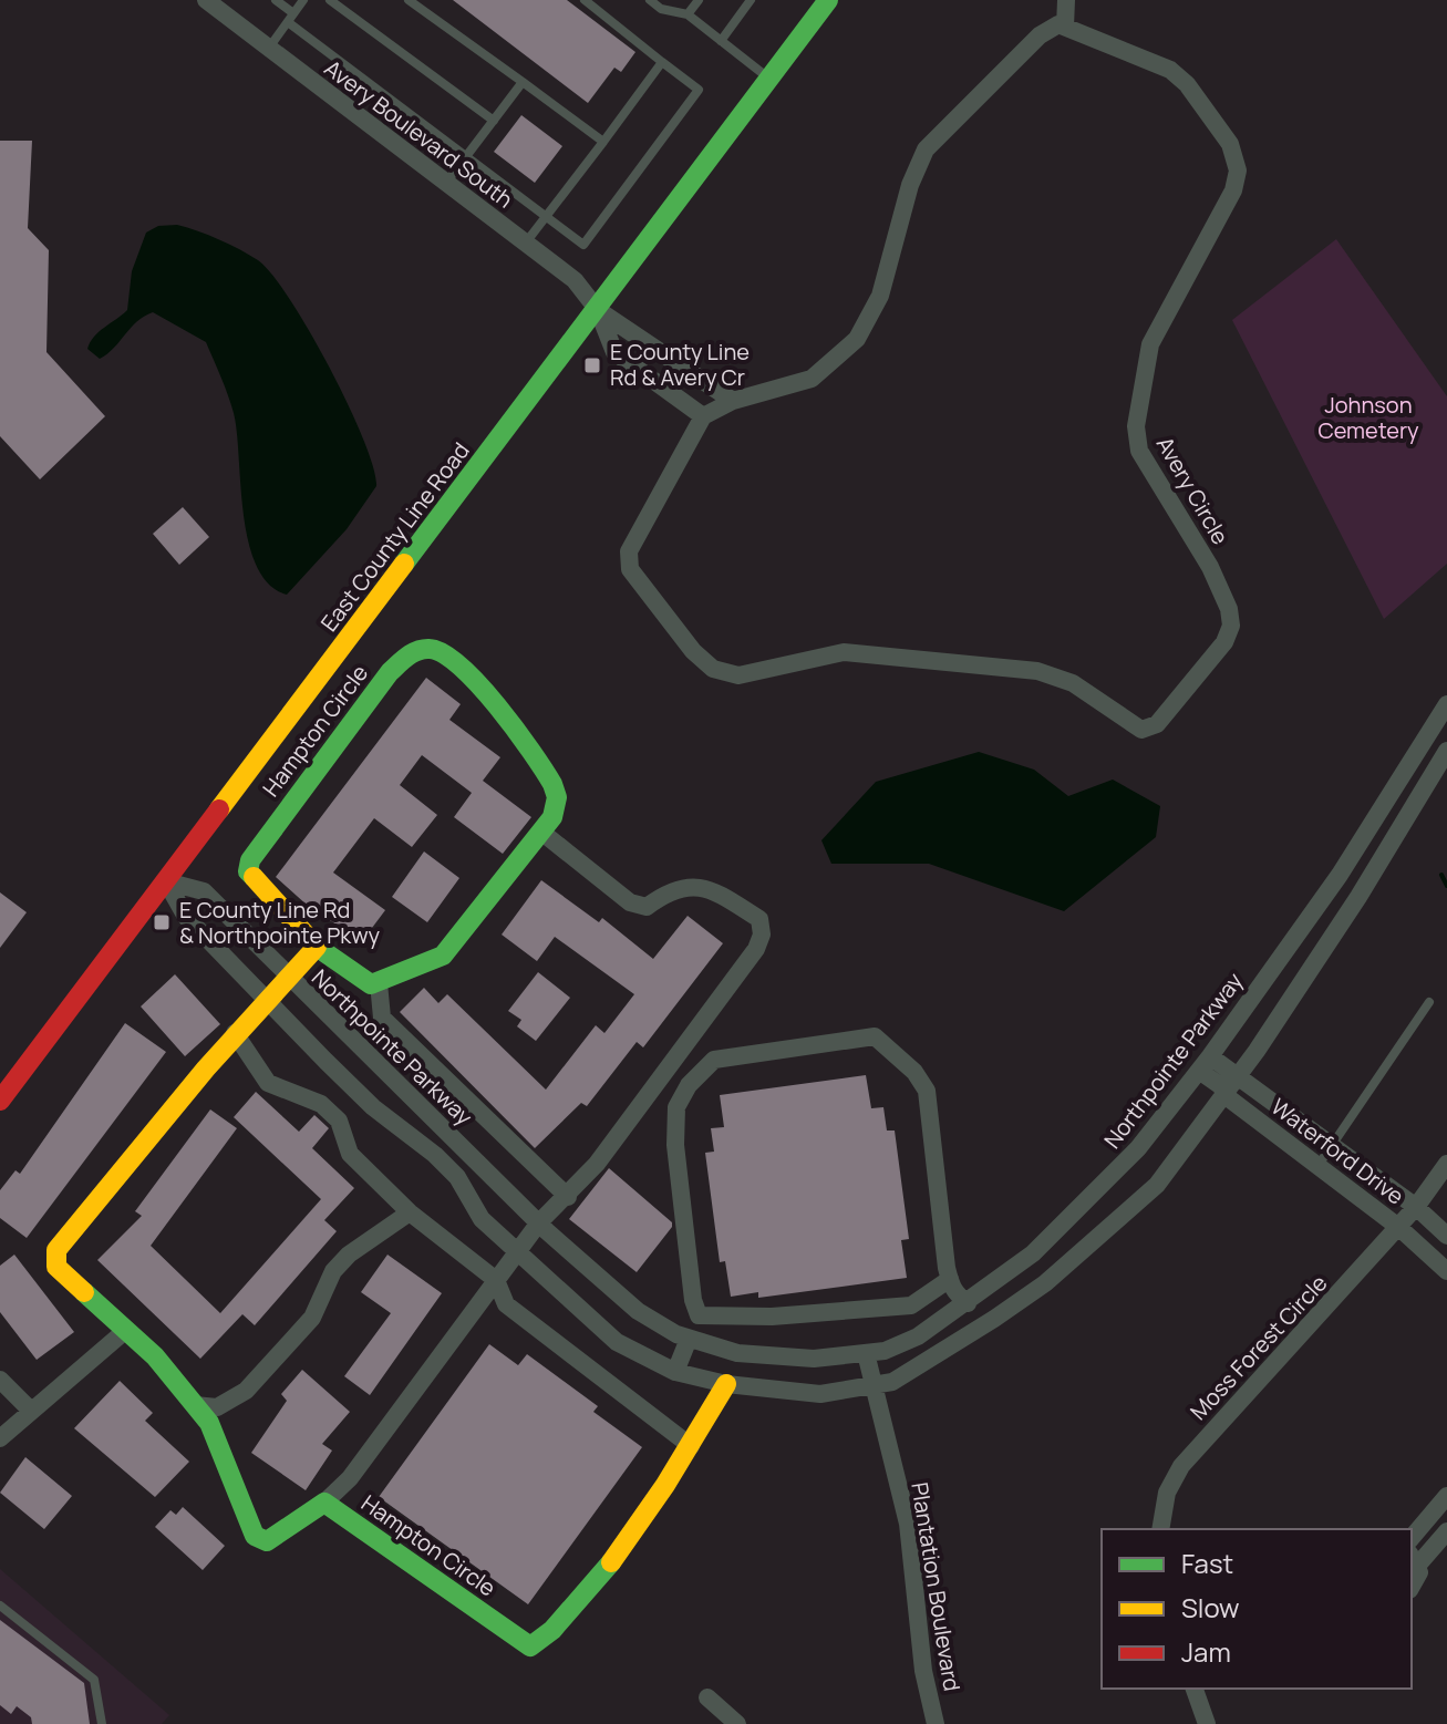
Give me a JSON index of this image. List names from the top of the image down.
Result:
{
  "streets": {
    "street": [
      "Avery Boulevard South",
      "Avery Circle",
      "East County Line Road",
      "Hampton Circle",
      "Northpointe Parkway",
      "Waterford Drive",
      "Moss Forest Circle",
      "Plantation Boulevard"
    ]
  },
  "crossings": [
    ["Avery Boulevard South", "East County Line Road"],
    ["East County Line Road", "Northpointe Parkway"],
    ["Hampton Circle", "Northpointe Parkway"],
    ["Northpointe Parkway", "Waterford Drive"],
    ["Northpointe Parkway", "Plantation Boulevard"],
    ["Waterford Drive", "Moss Forest Circle"]
  ],
  "parks": ["Johnson Cemetery"],
  "places": {
    "transit": ["E County Line Rd & Avery Cr", "E County Line Rd & Northpointe Pkwy"]
  },
  "legend": ["Fast", "Slow", "Jam"]
}
